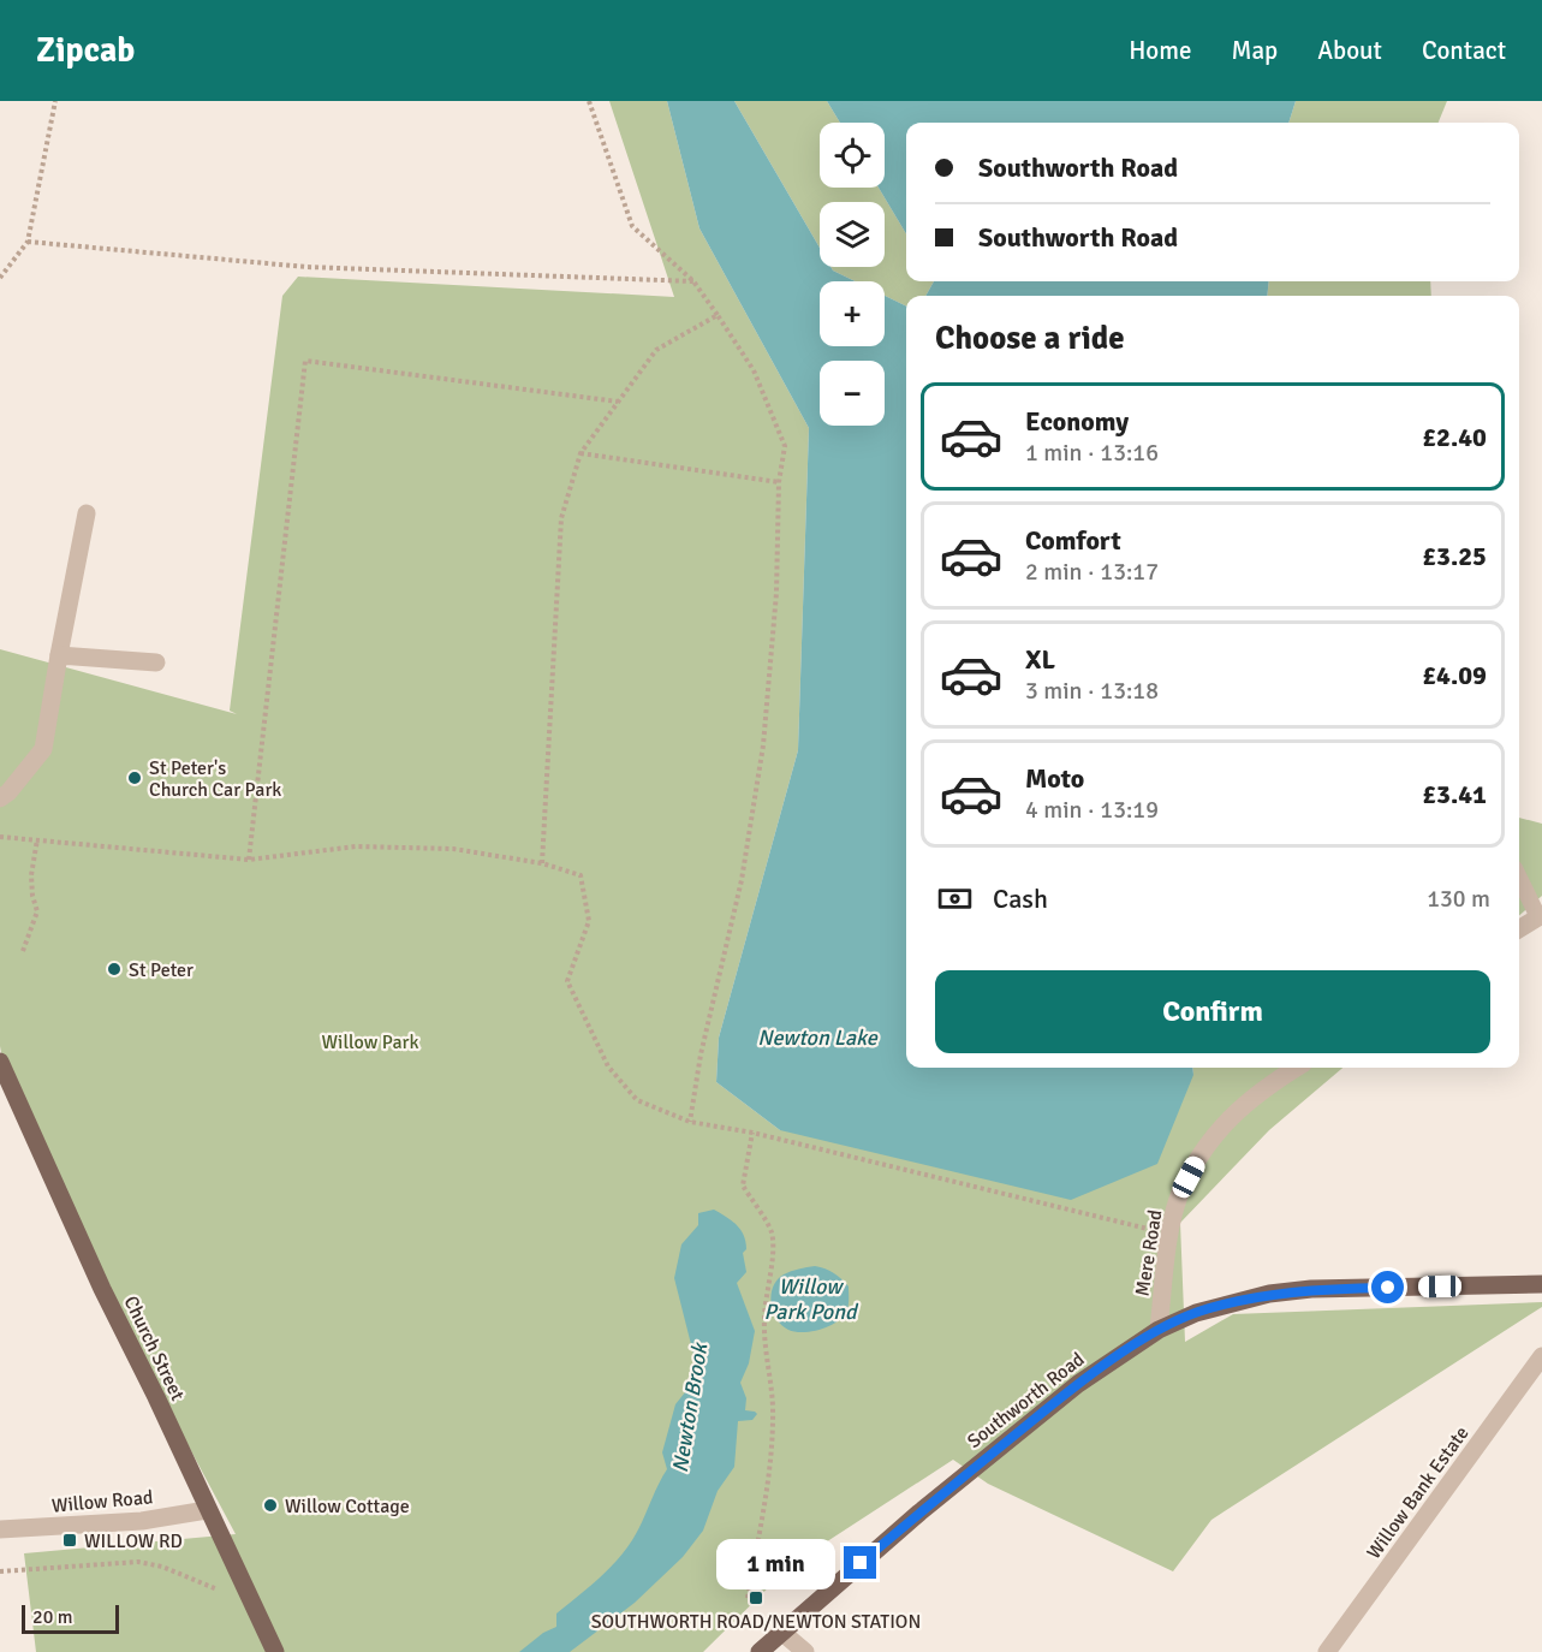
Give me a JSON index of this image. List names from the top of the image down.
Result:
{
  "streets": {
    "main road": ["Church Street", "Southworth Road"],
    "street": ["Mere Road", "Willow Bank Estate", "Willow Road"]
  },
  "crossings": [
    ["Mere Road", "Southworth Road"],
    ["Church Street", "Willow Road"]
  ],
  "water": ["Newton Lake", "Willow Park Pond", "Newton Brook"],
  "parks": ["Willow Park"],
  "places": {
    "other": ["St Peter's Church Car Park", "St Peter", "Willow Cottage"],
    "transit": ["WILLOW RD", "SOUTHWORTH ROAD/NEWTON STATION"]
  },
  "scale_bar": "20 m",
  "page": {
    "header": "Zipcab",
    "nav": [
      "Home",
      "Map",
      "About",
      "Contact"
    ],
    "map_buttons": ["+", "−"],
    "banner": ["Southworth Road", "Southworth Road"],
    "heading": "Choose a ride",
    "list": [
      {
        "name": "Economy",
        "note": "1 min · 13:16",
        "value": "£2.40"
      },
      {
        "name": "Comfort",
        "note": "2 min · 13:17",
        "value": "£3.25"
      },
      {
        "name": "XL",
        "note": "3 min · 13:18",
        "value": "£4.09"
      },
      {
        "name": "Moto",
        "note": "4 min · 13:19",
        "value": "£3.41"
      }
    ],
    "pay": ["Cash", "130 m"],
    "buttons": "Confirm",
    "bubble": "1 min",
    "scale": "20 m"
  }
}
